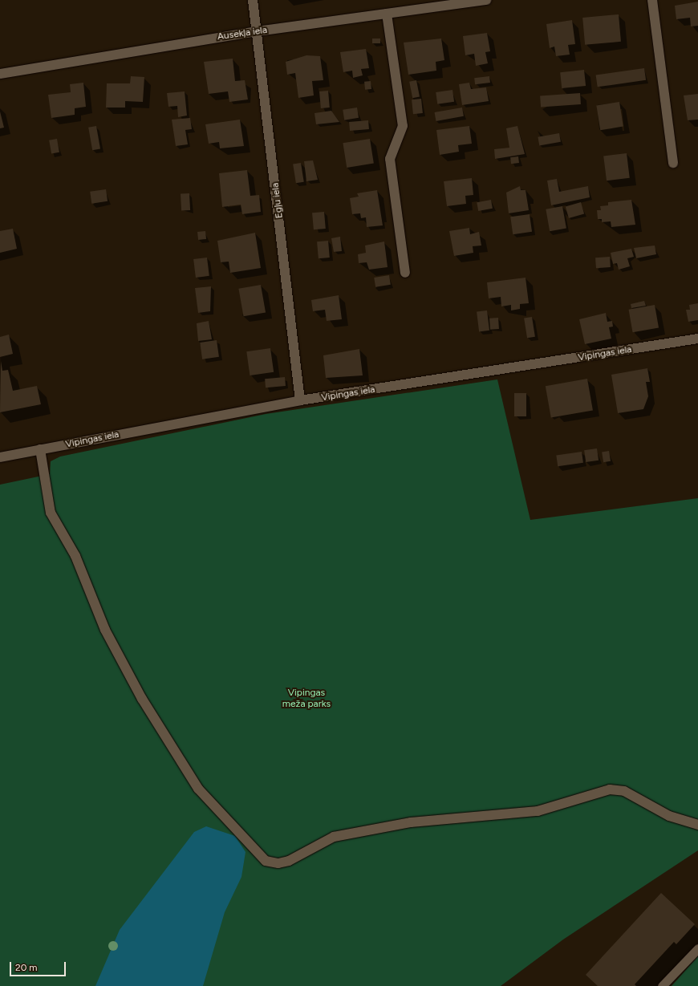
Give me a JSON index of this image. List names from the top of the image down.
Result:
{
  "streets": {
    "street": ["Ausekļa iela", "Egļu iela", "Vipingas iela"]
  },
  "crossings": [
    ["Ausekļa iela", "Egļu iela"],
    ["Egļu iela", "Vipingas iela"]
  ],
  "parks": ["Vipingas meža parks"],
  "scale_bar": "20 m"
}
